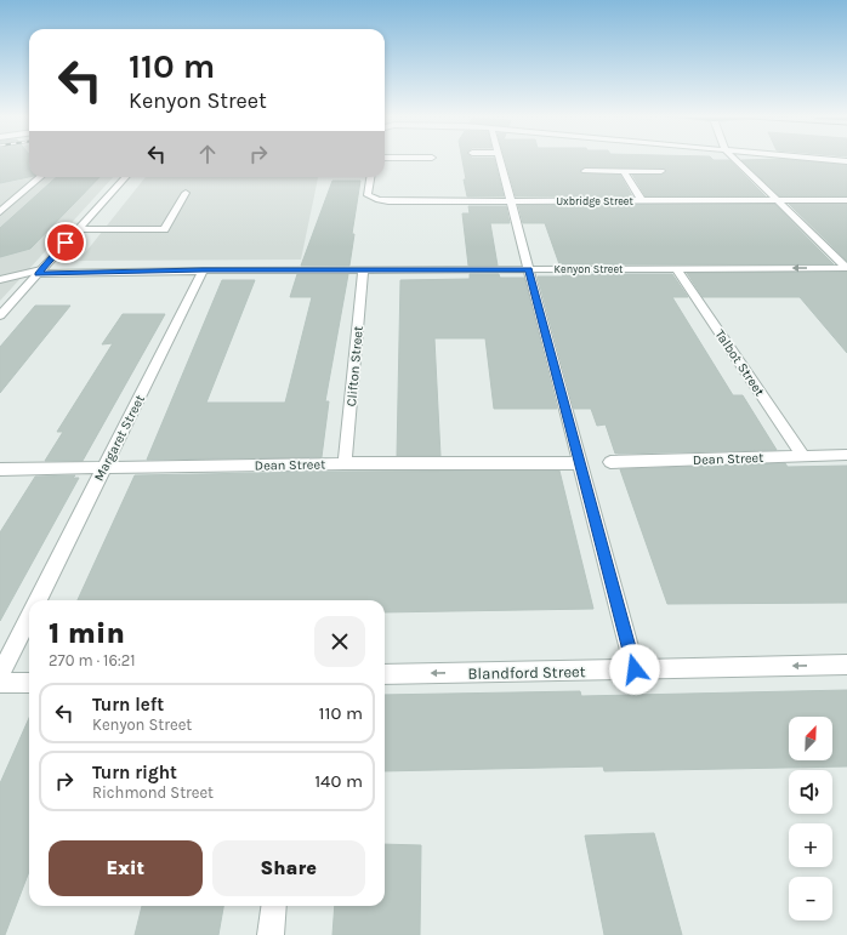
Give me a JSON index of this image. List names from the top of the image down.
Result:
{
  "streets": {
    "street": [
      "Uxbridge Street",
      "Kenyon Street",
      "Talbot Street",
      "Clifton Street",
      "Margaret Street",
      "Dean Street",
      "Blandford Street"
    ]
  },
  "crossings": [
    ["Kenyon Street", "Talbot Street"],
    ["Kenyon Street", "Clifton Street"],
    ["Kenyon Street", "Margaret Street"],
    ["Talbot Street", "Dean Street"],
    ["Clifton Street", "Dean Street"],
    ["Margaret Street", "Dean Street"]
  ],
  "one_way": ["Blandford Street"],
  "north": "top right",
  "page": {
    "turn": ["110 m", "Kenyon Street"],
    "heading": ["1 min", "270 m · 16:21"],
    "list": [
      {
        "name": "Turn left",
        "note": "Kenyon Street",
        "value": "110 m"
      },
      {
        "name": "Turn right",
        "note": "Richmond Street",
        "value": "140 m"
      }
    ],
    "map_buttons": ["+", "−"],
    "buttons": ["Exit", "Share"]
  }
}
